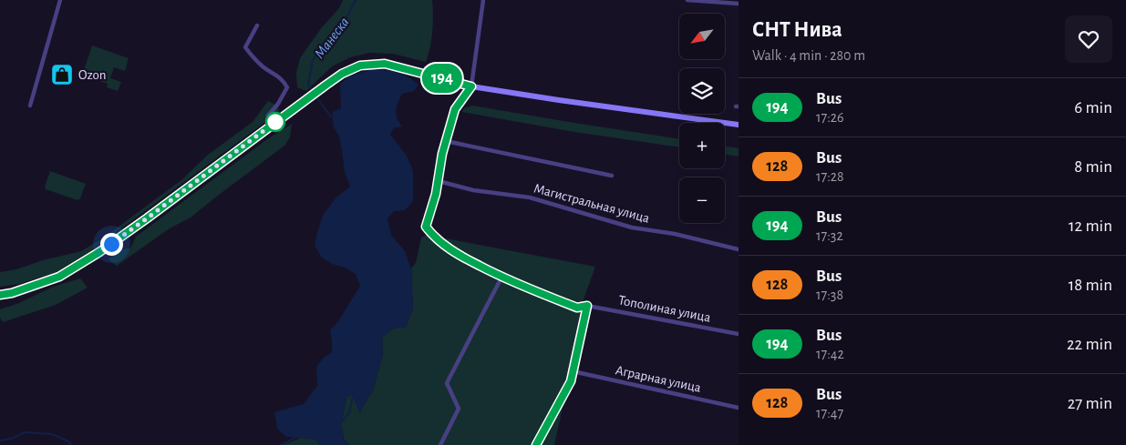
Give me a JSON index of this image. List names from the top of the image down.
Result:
{
  "streets": {
    "street": ["Магистральная улица", "Тополиная улица", "Аграрная улица"]
  },
  "crossings": [
    ["Магистральная улица", "Тополиная улица"]
  ],
  "water": ["Манеска"],
  "places": {
    "shop": ["Ozon"]
  },
  "lines": ["bus line 194"],
  "north": "bottom left",
  "page": {
    "on_map": "194",
    "heading": ["СНТ Нива", "Walk · 4 min · 280 m"],
    "map_buttons": ["+", "−"],
    "list": [
      {
        "mark": "194",
        "name": "Bus",
        "note": "17:26",
        "value": "6 min"
      },
      {
        "mark": "128",
        "name": "Bus",
        "note": "17:28",
        "value": "8 min"
      },
      {
        "mark": "194",
        "name": "Bus",
        "note": "17:32",
        "value": "12 min"
      },
      {
        "mark": "128",
        "name": "Bus",
        "note": "17:38",
        "value": "18 min"
      },
      {
        "mark": "194",
        "name": "Bus",
        "note": "17:42",
        "value": "22 min"
      },
      {
        "mark": "128",
        "name": "Bus",
        "note": "17:47",
        "value": "27 min"
      }
    ]
  }
}
